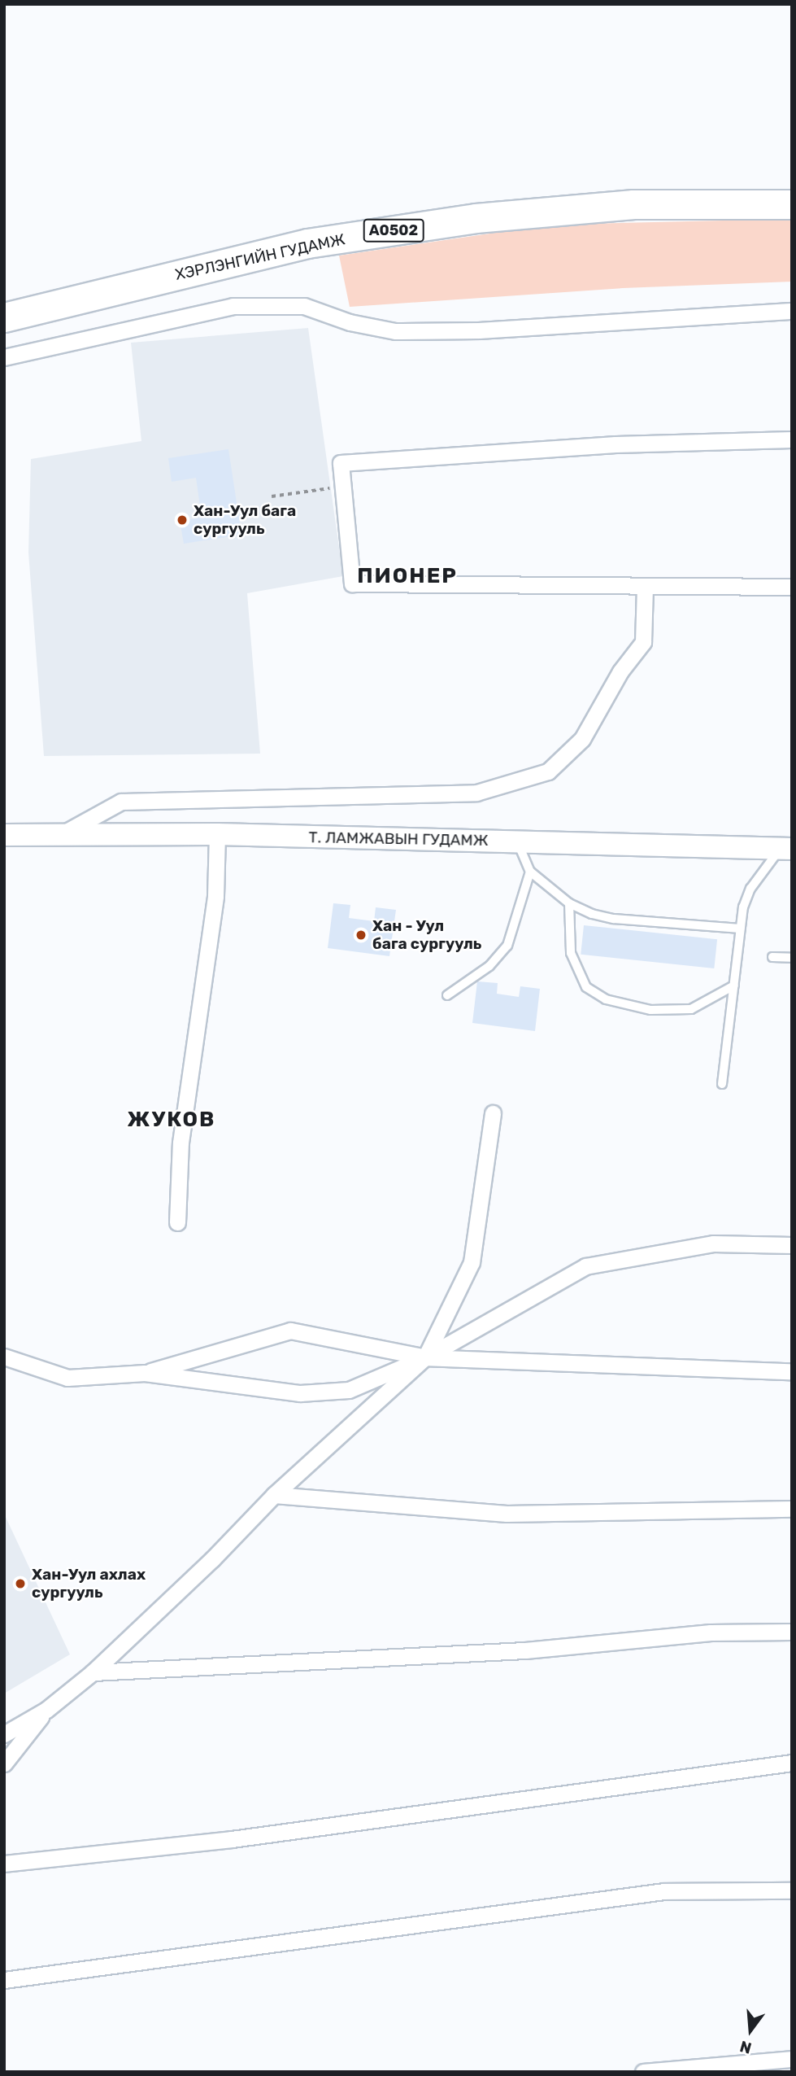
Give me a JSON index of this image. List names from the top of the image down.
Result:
{
  "streets": {
    "highway": ["A0502", "ХЭРЛЭНГИЙН ГУДАМЖ"],
    "street": ["Т. ЛАМЖАВЫН ГУДАМЖ"]
  },
  "districts": ["ПИОНЕР", "ЖУКОВ"],
  "places": ["Хан-Уул бага сургууль", "Хан - Уул бага сургууль", "Хан-Уул ахлах сургууль"],
  "north": "bottom"
}
